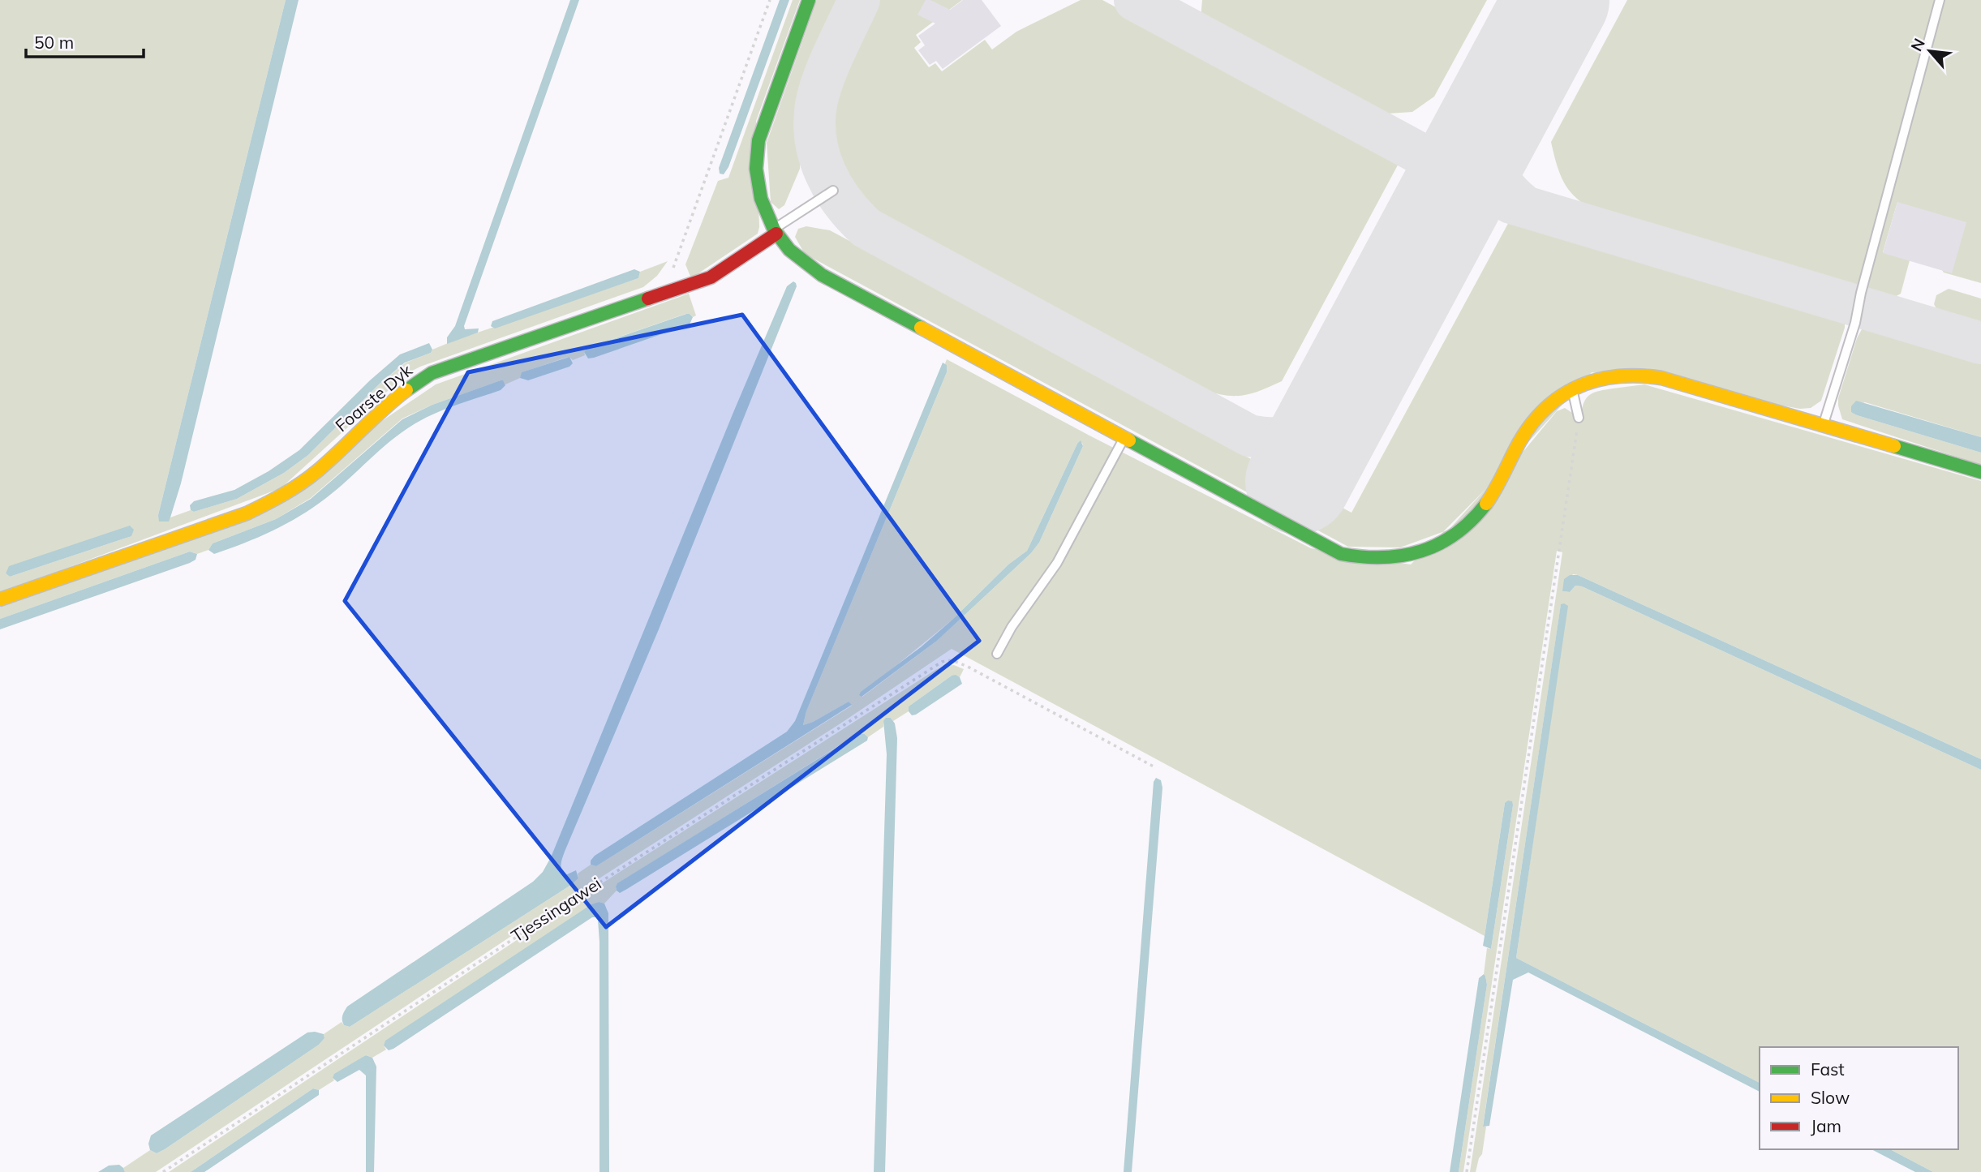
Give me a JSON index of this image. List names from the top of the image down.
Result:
{
  "streets": {
    "street": ["Foarste Dyk"],
    "path": ["Tjessingawei"]
  },
  "legend": ["Fast", "Slow", "Jam"],
  "scale_bar": "50 m",
  "north": "top left"
}
